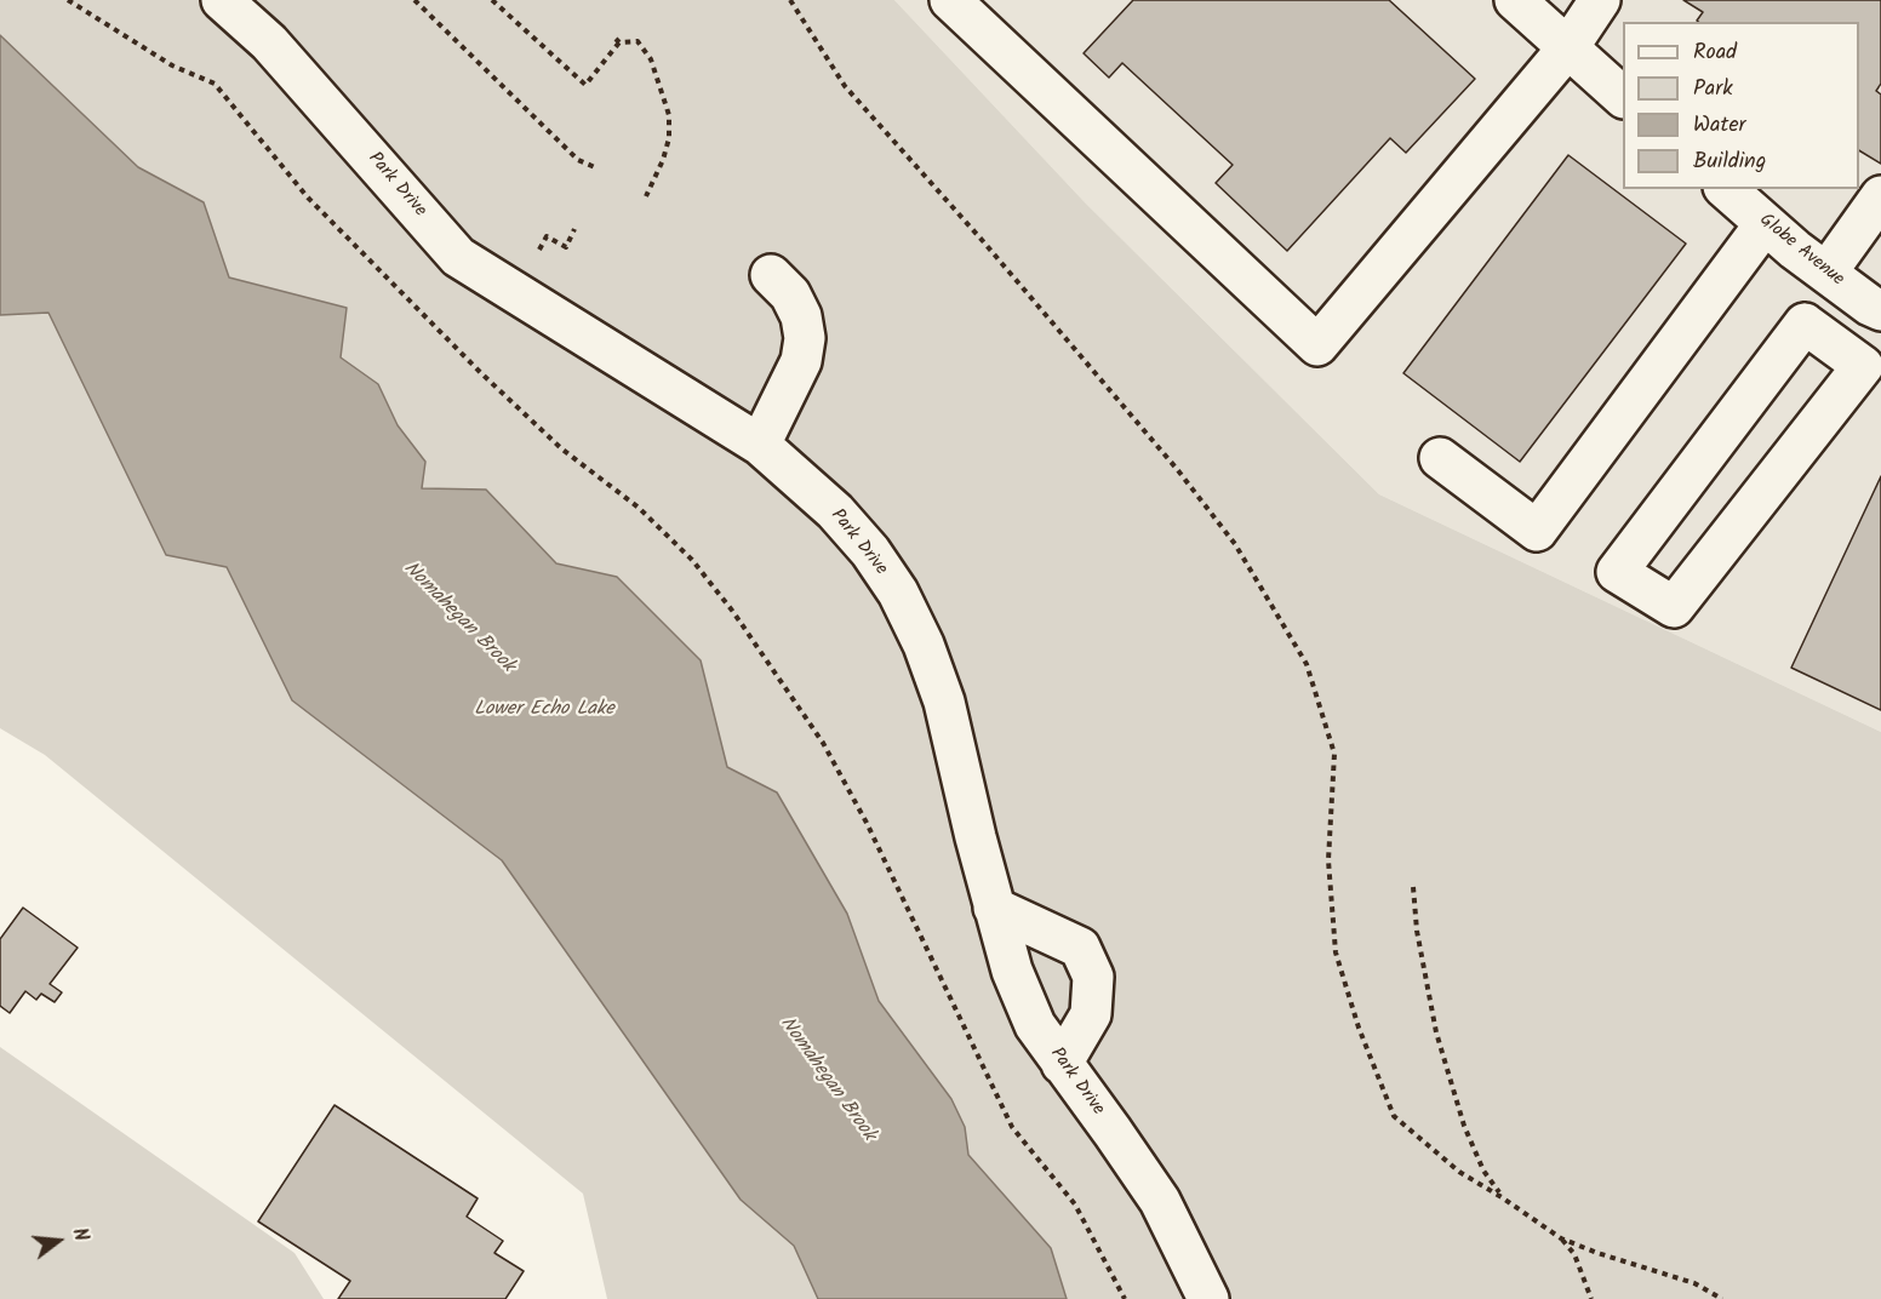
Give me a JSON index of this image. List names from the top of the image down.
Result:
{
  "streets": {
    "street": ["Park Drive", "Globe Avenue"]
  },
  "water": ["Nomahegan Brook", "Lower Echo Lake"],
  "legend": [
    "Road",
    "Park",
    "Water",
    "Building"
  ],
  "north": "right"
}
